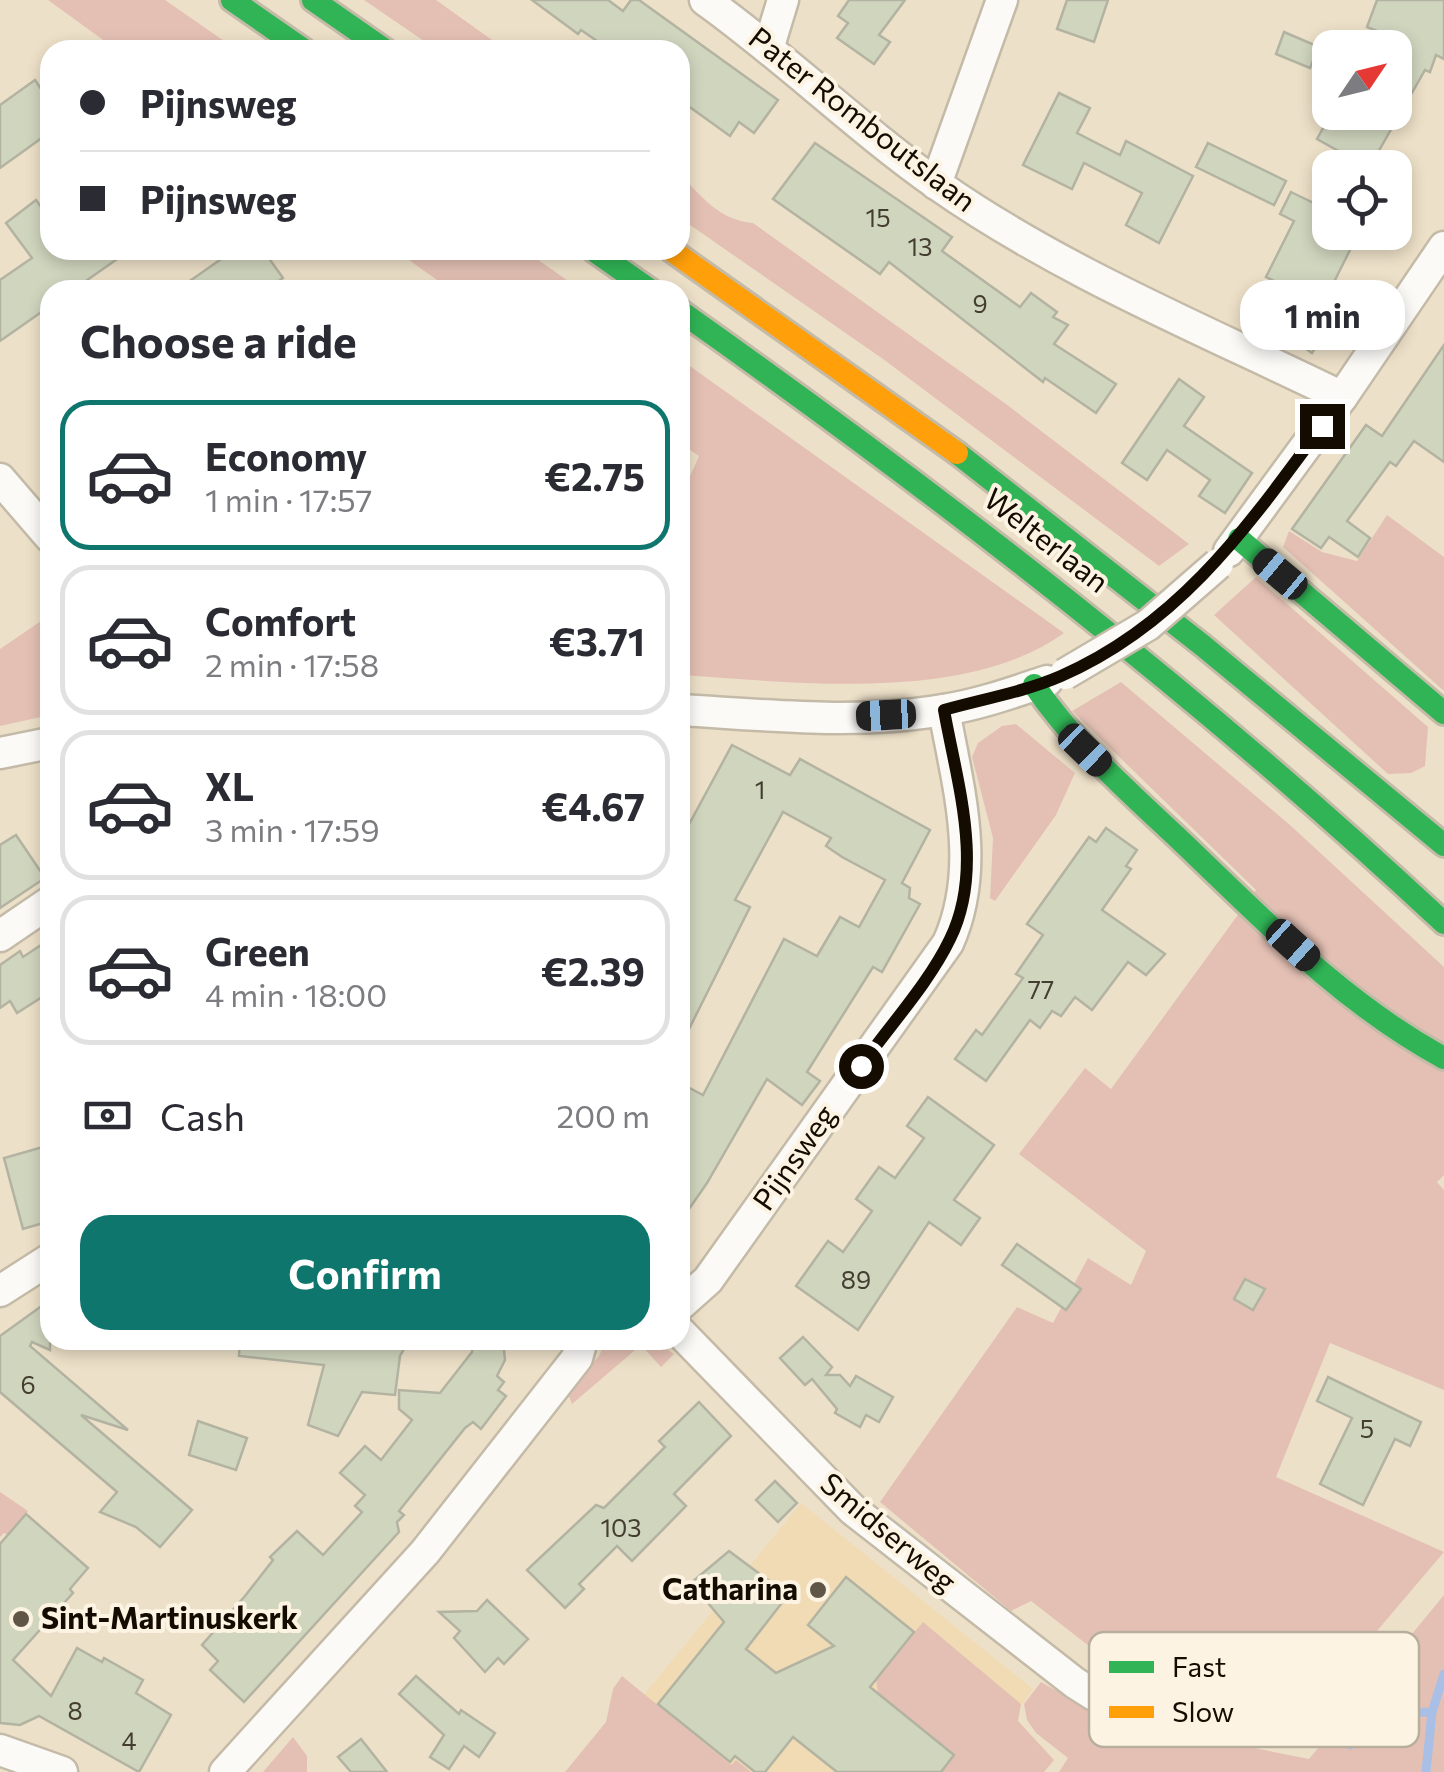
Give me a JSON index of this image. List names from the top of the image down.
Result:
{
  "streets": {
    "main road": ["Welterlaan"],
    "street": ["Pater Romboutslaan", "Pijnsweg", "Smidserweg"]
  },
  "places": ["Catharina", "Sint-Martinuskerk"],
  "house_numbers": [
    "15",
    "13",
    "9",
    "1",
    "77",
    "89",
    "6",
    "5",
    "103",
    "8",
    "4"
  ],
  "legend": ["Fast", "Slow"],
  "north": "top right",
  "page": {
    "banner": ["Pijnsweg", "Pijnsweg"],
    "bubble": "1 min",
    "heading": "Choose a ride",
    "list": [
      {
        "name": "Economy",
        "note": "1 min · 17:57",
        "value": "€2.75"
      },
      {
        "name": "Comfort",
        "note": "2 min · 17:58",
        "value": "€3.71"
      },
      {
        "name": "XL",
        "note": "3 min · 17:59",
        "value": "€4.67"
      },
      {
        "name": "Green",
        "note": "4 min · 18:00",
        "value": "€2.39"
      }
    ],
    "pay": ["Cash", "200 m"],
    "buttons": "Confirm"
  }
}
